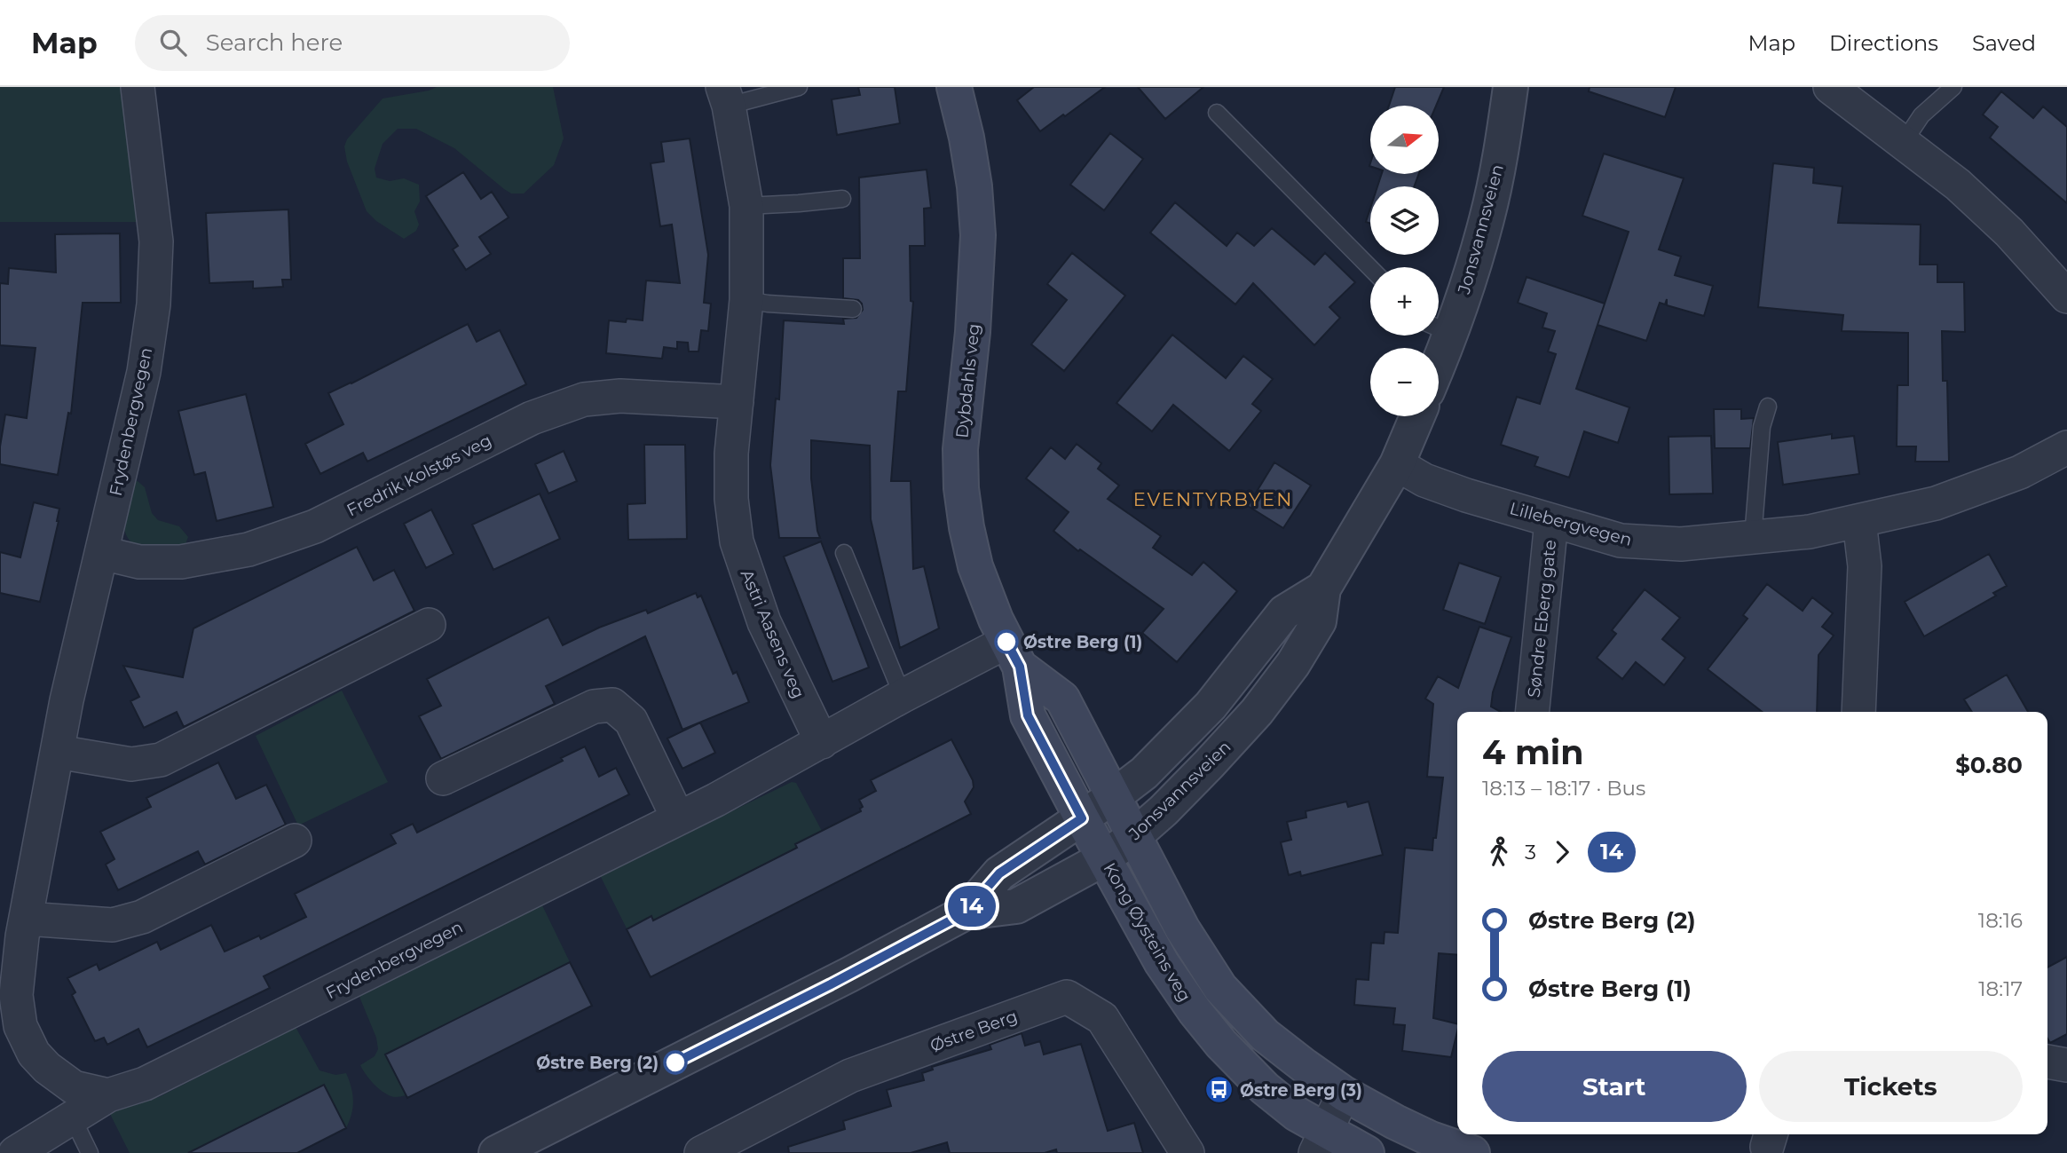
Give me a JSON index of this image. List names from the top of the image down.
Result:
{
  "streets": {
    "main road": ["Dybdahls veg", "Kong Øysteins veg"],
    "street": [
      "Jonsvannsveien",
      "Frydenbergvegen",
      "Fredrik Kolstøs veg",
      "Lillebergvegen",
      "Søndre Eberg gate",
      "Astri Aasens veg",
      "Østre Berg"
    ]
  },
  "crossings": [
    ["Jonsvannsveien", "Dybdahls veg"],
    ["Jonsvannsveien", "Lillebergvegen"],
    ["Jonsvannsveien", "Kong Øysteins veg"],
    ["Dybdahls veg", "Frydenbergvegen"],
    ["Dybdahls veg", "Kong Øysteins veg"],
    ["Frydenbergvegen", "Fredrik Kolstøs veg"],
    ["Frydenbergvegen", "Astri Aasens veg"],
    ["Fredrik Kolstøs veg", "Astri Aasens veg"],
    ["Lillebergvegen", "Søndre Eberg gate"]
  ],
  "districts": ["EVENTYRBYEN"],
  "places": {
    "other": ["Østre Berg (1)", "Østre Berg (2)"],
    "bus stop": ["Østre Berg (3)"]
  },
  "lines": ["bus line 14"],
  "north": "right",
  "page": {
    "header": "Map",
    "search": "Search here",
    "nav": ["Map", "Directions", "Saved"],
    "on_map": "14",
    "map_buttons": ["+", "−"],
    "heading": ["4 min", "18:13 – 18:17 · Bus", "$0.80"],
    "legs": ["3", "14"],
    "list": [
      {
        "name": "Østre Berg (2)",
        "value": "18:16"
      },
      {
        "name": "Østre Berg (1)",
        "value": "18:17"
      }
    ],
    "buttons": ["Start", "Tickets"]
  }
}
